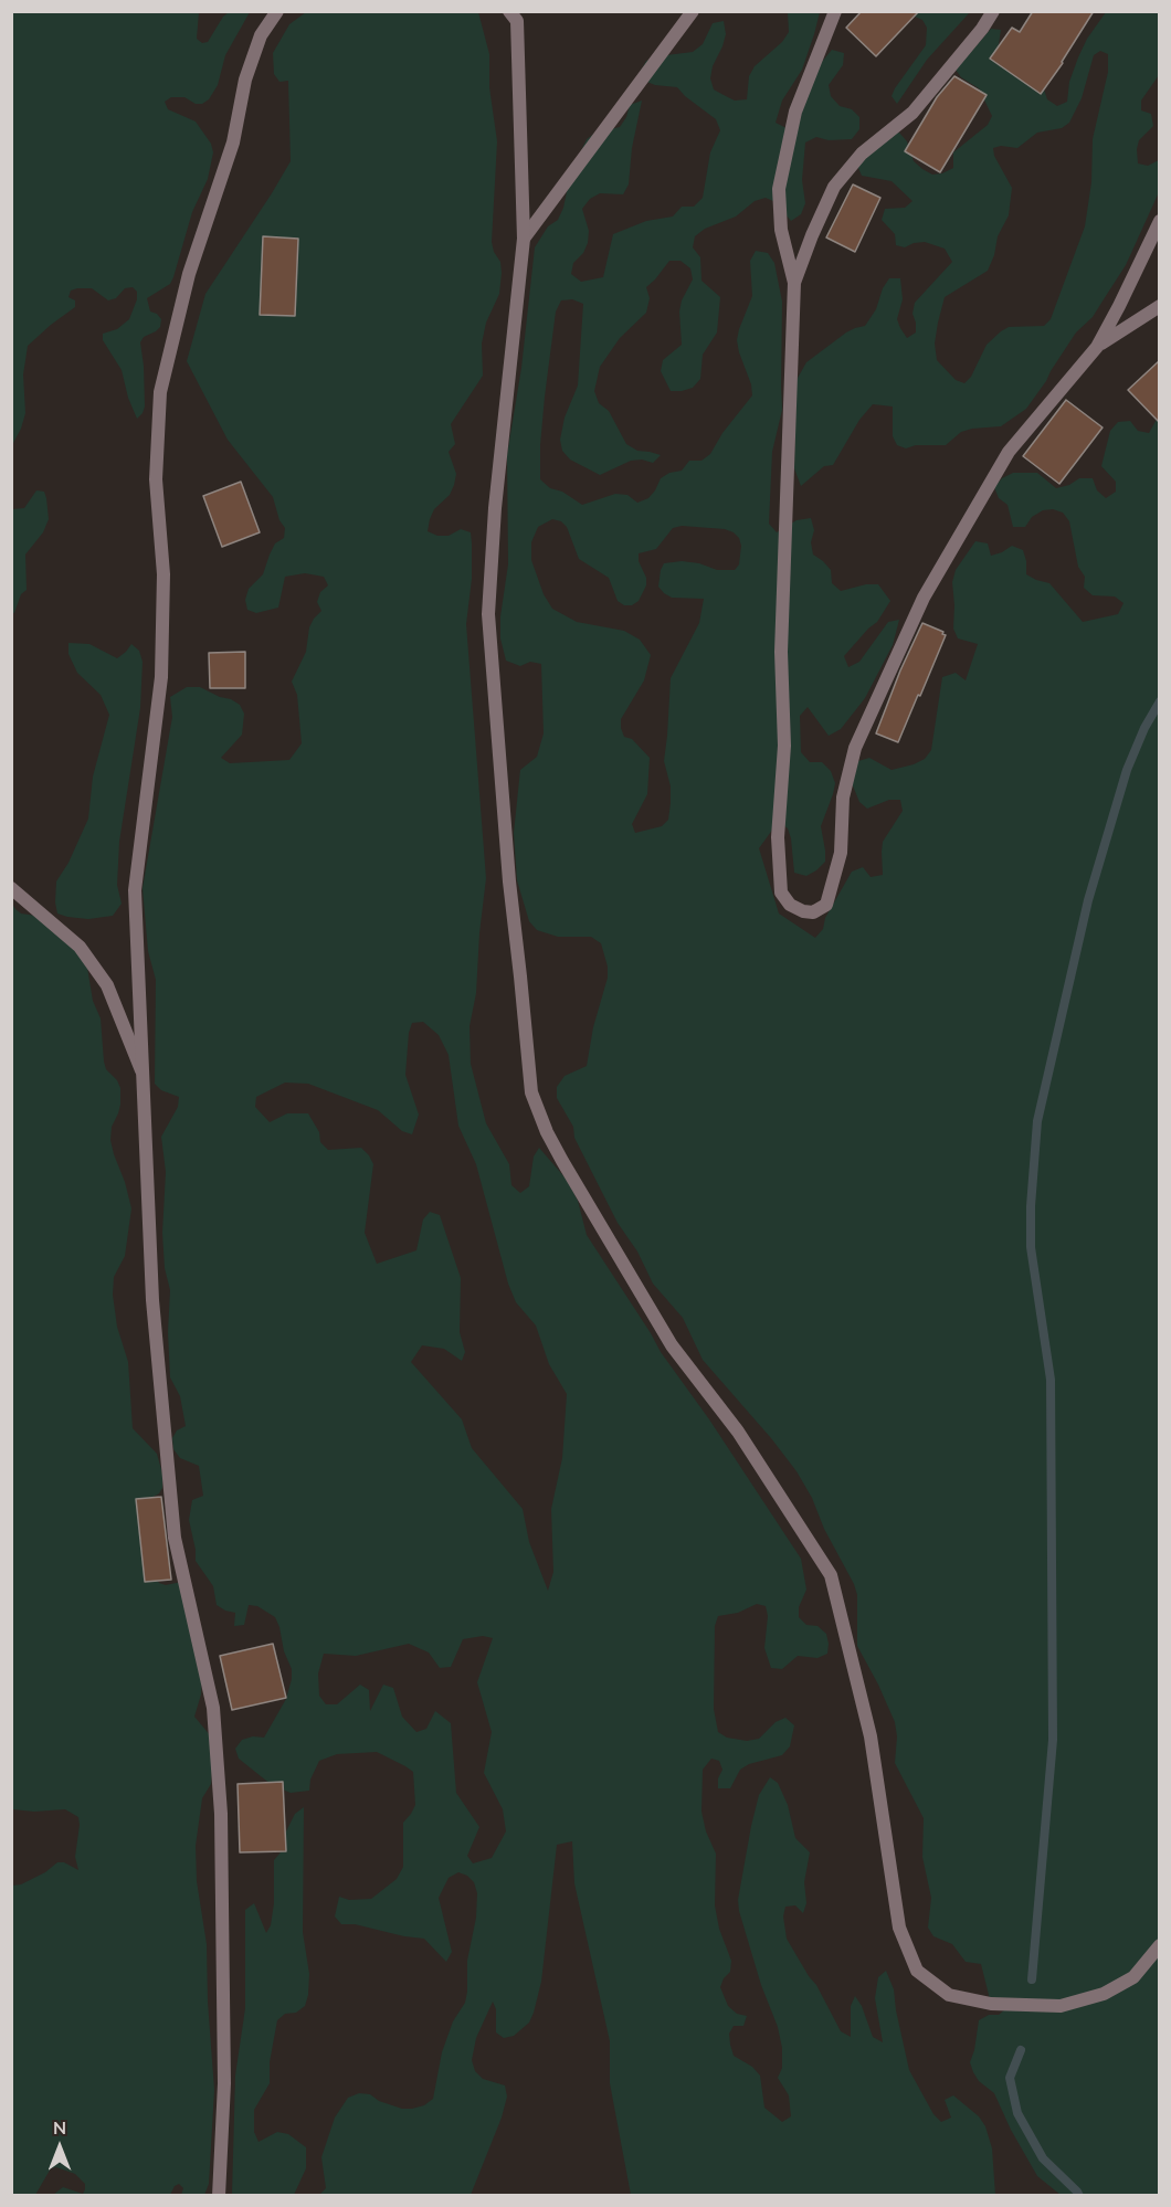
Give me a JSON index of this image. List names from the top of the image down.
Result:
{
  "north": "top"
}
